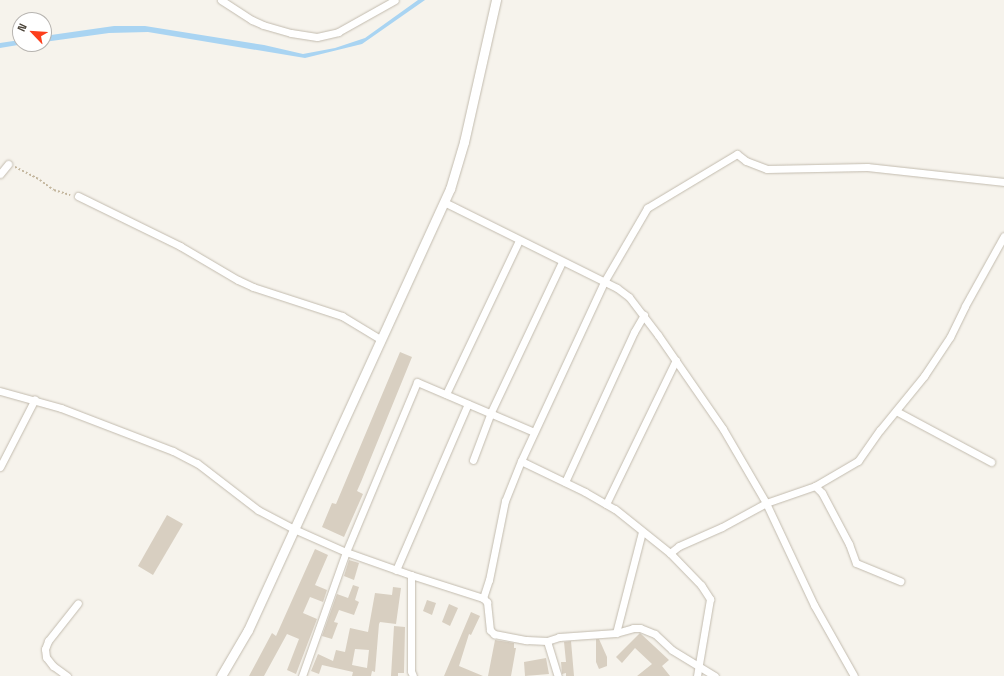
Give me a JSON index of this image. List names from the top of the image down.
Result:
{
  "north": "top left"
}
